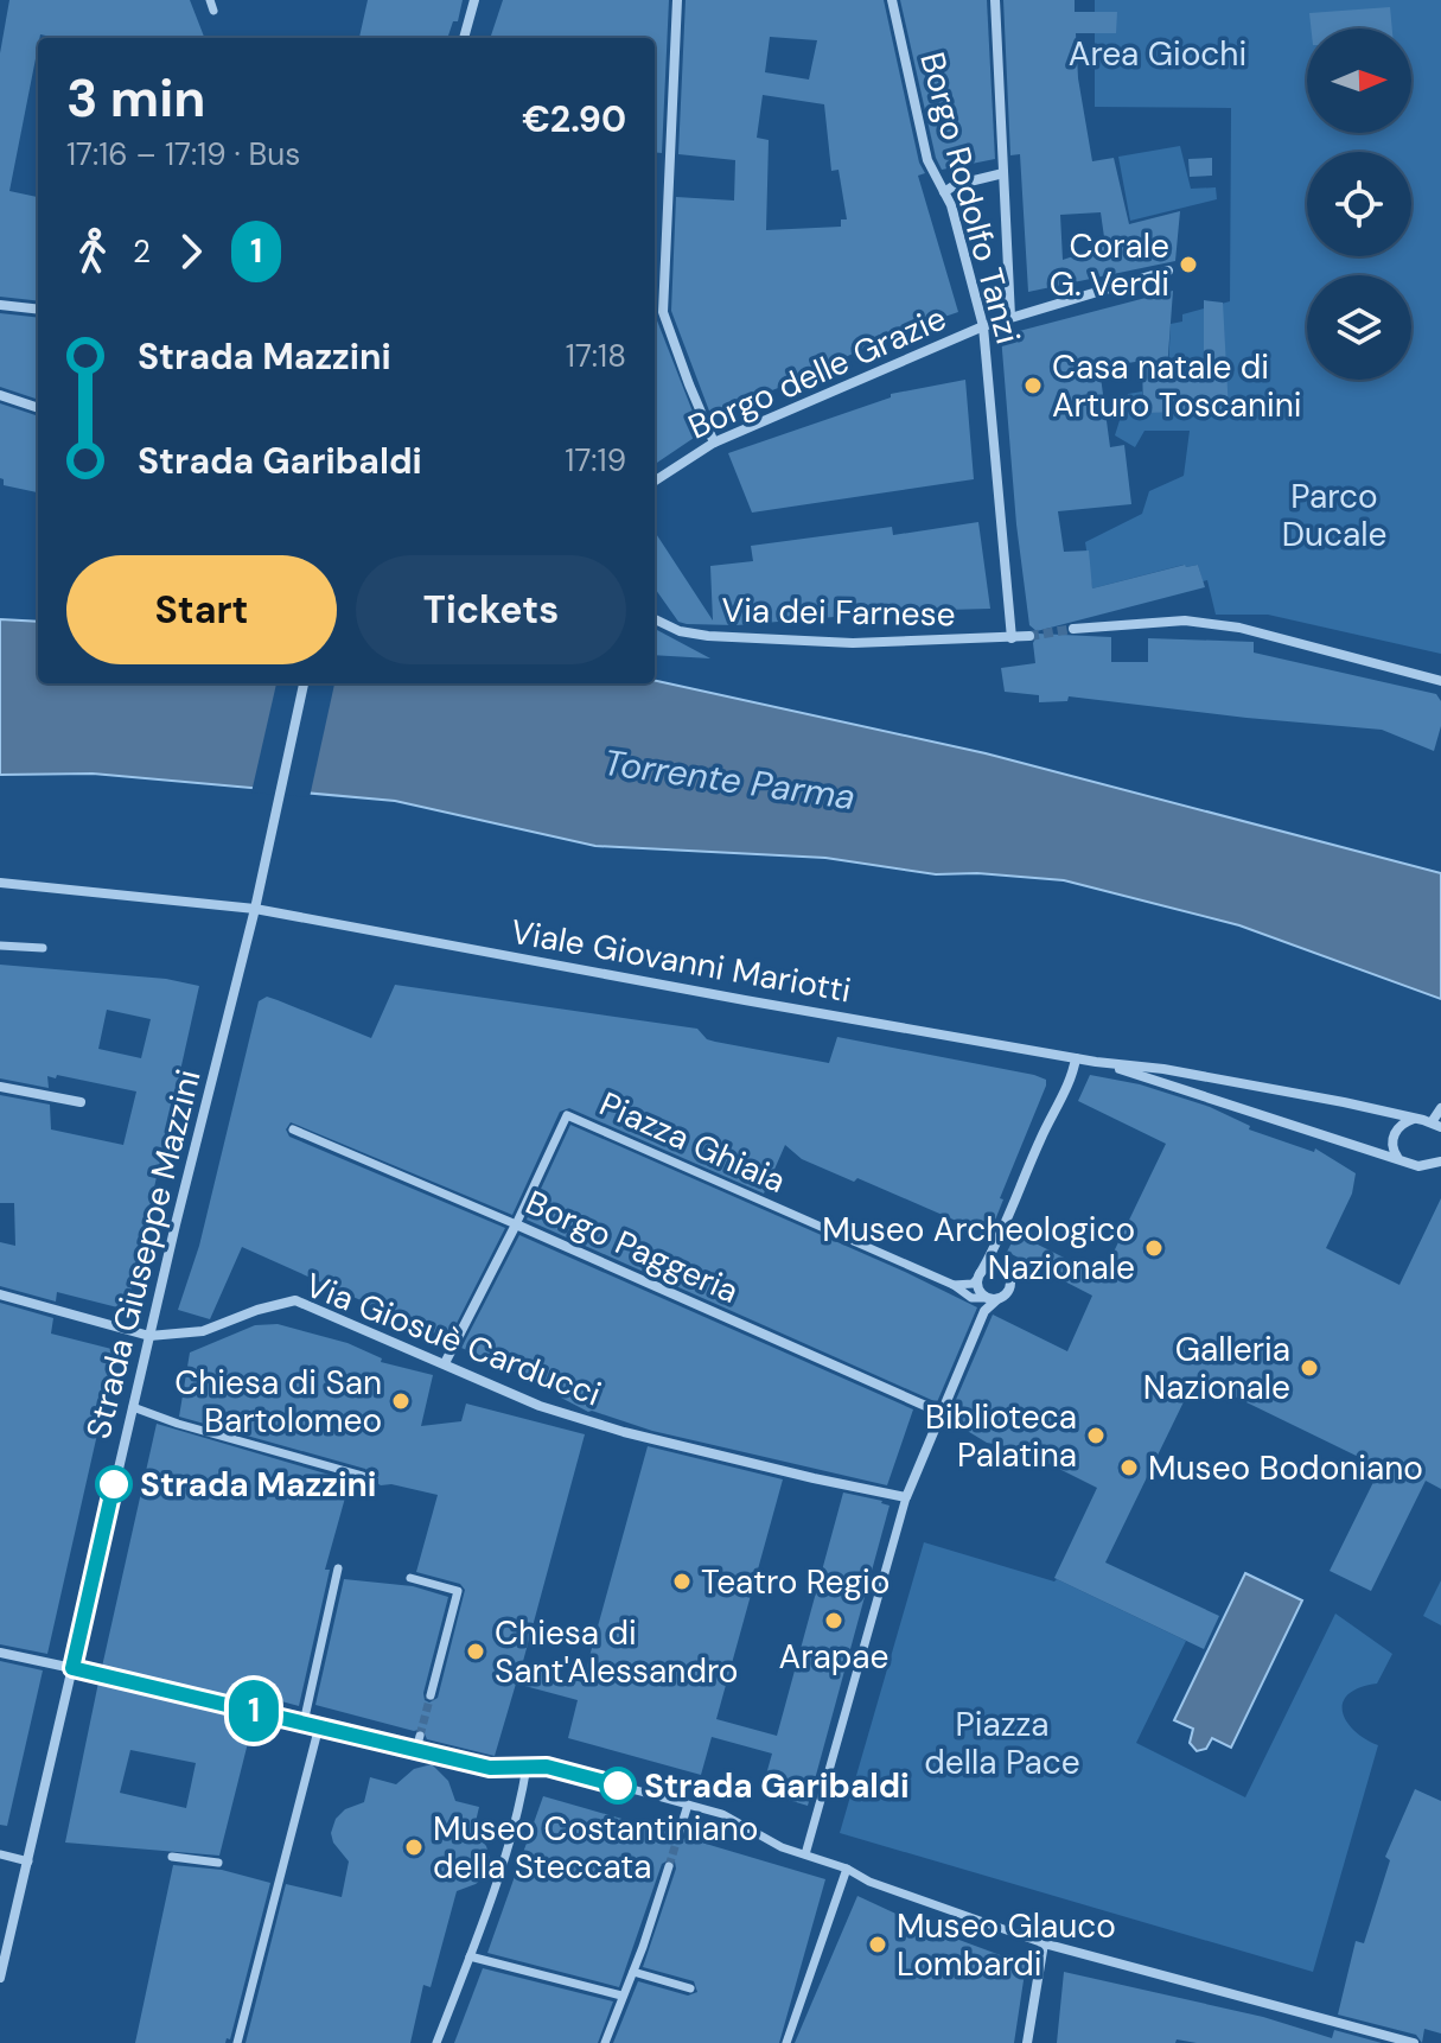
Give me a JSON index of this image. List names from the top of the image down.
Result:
{
  "streets": {
    "street": [
      "Borgo Rodolfo Tanzi",
      "Borgo delle Grazie",
      "Via dei Farnese",
      "Viale Giovanni Mariotti",
      "Piazza Ghiaia",
      "Borgo Paggeria",
      "Strada Giuseppe Mazzini",
      "Via Giosuè Carducci"
    ]
  },
  "crossings": [
    ["Borgo Rodolfo Tanzi", "Borgo delle Grazie"],
    ["Borgo Rodolfo Tanzi", "Via dei Farnese"],
    ["Viale Giovanni Mariotti", "Strada Giuseppe Mazzini"],
    ["Piazza Ghiaia", "Borgo Paggeria"],
    ["Strada Giuseppe Mazzini", "Via Giosuè Carducci"]
  ],
  "water": ["Torrente Parma"],
  "parks": ["Area Giochi", "Parco Ducale", "Piazza della Pace"],
  "places": [
    "Corale G. Verdi",
    "Casa natale di Arturo Toscanini",
    "Museo Archeologico Nazionale",
    "Galleria Nazionale",
    "Chiesa di San Bartolomeo",
    "Biblioteca Palatina",
    "Museo Bodoniano",
    "Strada Mazzini",
    "Teatro Regio",
    "Arapae",
    "Chiesa di Sant'Alessandro",
    "Strada Garibaldi",
    "Museo Costantiniano della Steccata",
    "Museo Glauco Lombardi"
  ],
  "lines": ["bus line 1"],
  "north": "right",
  "page": {
    "on_map": "1",
    "heading": ["3 min", "17:16 – 17:19 · Bus", "€2.90"],
    "legs": ["2", "1"],
    "list": [
      {
        "name": "Strada Mazzini",
        "value": "17:18"
      },
      {
        "name": "Strada Garibaldi",
        "value": "17:19"
      }
    ],
    "buttons": ["Start", "Tickets"]
  }
}
